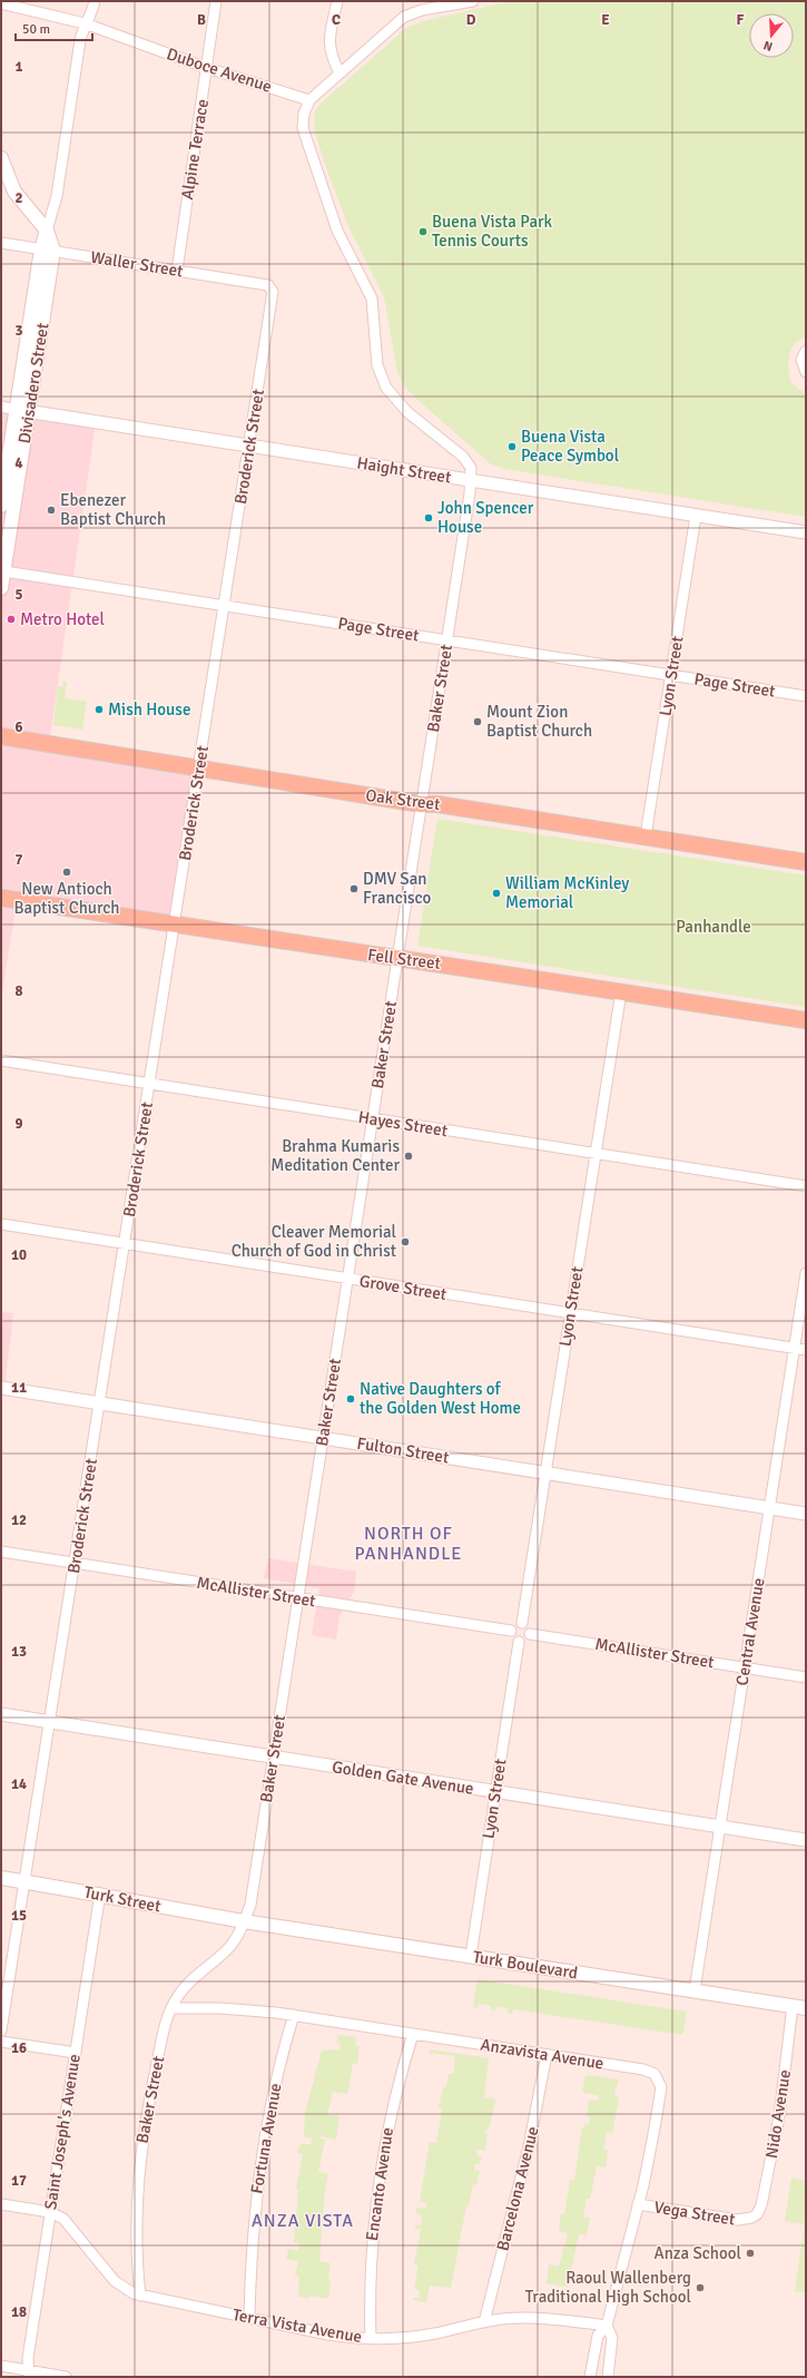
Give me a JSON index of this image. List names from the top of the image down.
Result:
{
  "streets": {
    "main road": [
      "Divisadero Street",
      "Oak Street",
      "Fell Street",
      "Turk Street",
      "Turk Boulevard"
    ],
    "street": [
      "Duboce Avenue",
      "Alpine Terrace",
      "Waller Street",
      "Broderick Street",
      "Haight Street",
      "Page Street",
      "Lyon Street",
      "Baker Street",
      "Hayes Street",
      "Grove Street",
      "Fulton Street",
      "McAllister Street",
      "Central Avenue",
      "Golden Gate Avenue",
      "Anzavista Avenue",
      "Nido Avenue",
      "Saint Joseph's Avenue",
      "Fortuna Avenue",
      "Encanto Avenue",
      "Barcelona Avenue",
      "Vega Street",
      "Terra Vista Avenue"
    ]
  },
  "crossings": [
    ["Duboce Avenue", "Alpine Terrace"],
    ["Duboce Avenue", "Baker Street"],
    ["Alpine Terrace", "Waller Street"],
    ["Waller Street", "Divisadero Street"],
    ["Waller Street", "Broderick Street"],
    ["Divisadero Street", "Haight Street"],
    ["Divisadero Street", "Page Street"],
    ["Broderick Street", "Haight Street"],
    ["Broderick Street", "Page Street"],
    ["Broderick Street", "Oak Street"],
    ["Broderick Street", "Fell Street"],
    ["Broderick Street", "Hayes Street"],
    ["Broderick Street", "Grove Street"],
    ["Broderick Street", "Fulton Street"],
    ["Broderick Street", "McAllister Street"],
    ["Broderick Street", "Golden Gate Avenue"],
    ["Broderick Street", "Turk Street"],
    ["Haight Street", "Lyon Street"],
    ["Haight Street", "Baker Street"],
    ["Page Street", "Lyon Street"],
    ["Page Street", "Baker Street"],
    ["Lyon Street", "Oak Street"],
    ["Lyon Street", "Fell Street"],
    ["Lyon Street", "Hayes Street"],
    ["Lyon Street", "Grove Street"],
    ["Lyon Street", "Fulton Street"],
    ["Lyon Street", "McAllister Street"],
    ["Lyon Street", "Golden Gate Avenue"],
    ["Lyon Street", "Turk Boulevard"],
    ["Baker Street", "Oak Street"],
    ["Baker Street", "Fell Street"],
    ["Baker Street", "Hayes Street"],
    ["Baker Street", "Grove Street"],
    ["Baker Street", "Fulton Street"],
    ["Baker Street", "McAllister Street"],
    ["Baker Street", "Golden Gate Avenue"],
    ["Baker Street", "Turk Street"],
    ["Baker Street", "Turk Boulevard"],
    ["Baker Street", "Anzavista Avenue"],
    ["Baker Street", "Terra Vista Avenue"],
    ["Grove Street", "Central Avenue"],
    ["Fulton Street", "Central Avenue"],
    ["McAllister Street", "Central Avenue"],
    ["Central Avenue", "Golden Gate Avenue"],
    ["Central Avenue", "Turk Boulevard"],
    ["Turk Street", "Turk Boulevard"],
    ["Turk Street", "Saint Joseph's Avenue"],
    ["Turk Boulevard", "Nido Avenue"],
    ["Anzavista Avenue", "Fortuna Avenue"],
    ["Anzavista Avenue", "Encanto Avenue"],
    ["Anzavista Avenue", "Barcelona Avenue"],
    ["Anzavista Avenue", "Vega Street"],
    ["Anzavista Avenue", "Terra Vista Avenue"],
    ["Nido Avenue", "Vega Street"],
    ["Saint Joseph's Avenue", "Terra Vista Avenue"],
    ["Fortuna Avenue", "Terra Vista Avenue"],
    ["Encanto Avenue", "Terra Vista Avenue"],
    ["Barcelona Avenue", "Terra Vista Avenue"]
  ],
  "districts": ["NORTH OF PANHANDLE", "ANZA VISTA"],
  "parks": ["Panhandle"],
  "places": [
    "Buena Vista Park Tennis Courts",
    "Buena Vista Peace Symbol",
    "Ebenezer Baptist Church",
    "John Spencer House",
    "Metro Hotel",
    "Mish House",
    "Mount Zion Baptist Church",
    "New Antioch Baptist Church",
    "DMV San Francisco",
    "William McKinley Memorial",
    "Brahma Kumaris Meditation Center",
    "Cleaver Memorial Church of God in Christ",
    "Native Daughters of the Golden West Home",
    "Anza School",
    "Raoul Wallenberg Traditional High School"
  ],
  "scale_bar": "50 m",
  "north": "bottom",
  "grid": {
    "columns": [
      "B",
      "C",
      "D",
      "E",
      "F"
    ],
    "rows": [
      "1",
      "2",
      "3",
      "4",
      "5",
      "6",
      "7",
      "8",
      "9",
      "10",
      "11",
      "12",
      "13",
      "14",
      "15",
      "16",
      "17",
      "18"
    ]
  }
}
